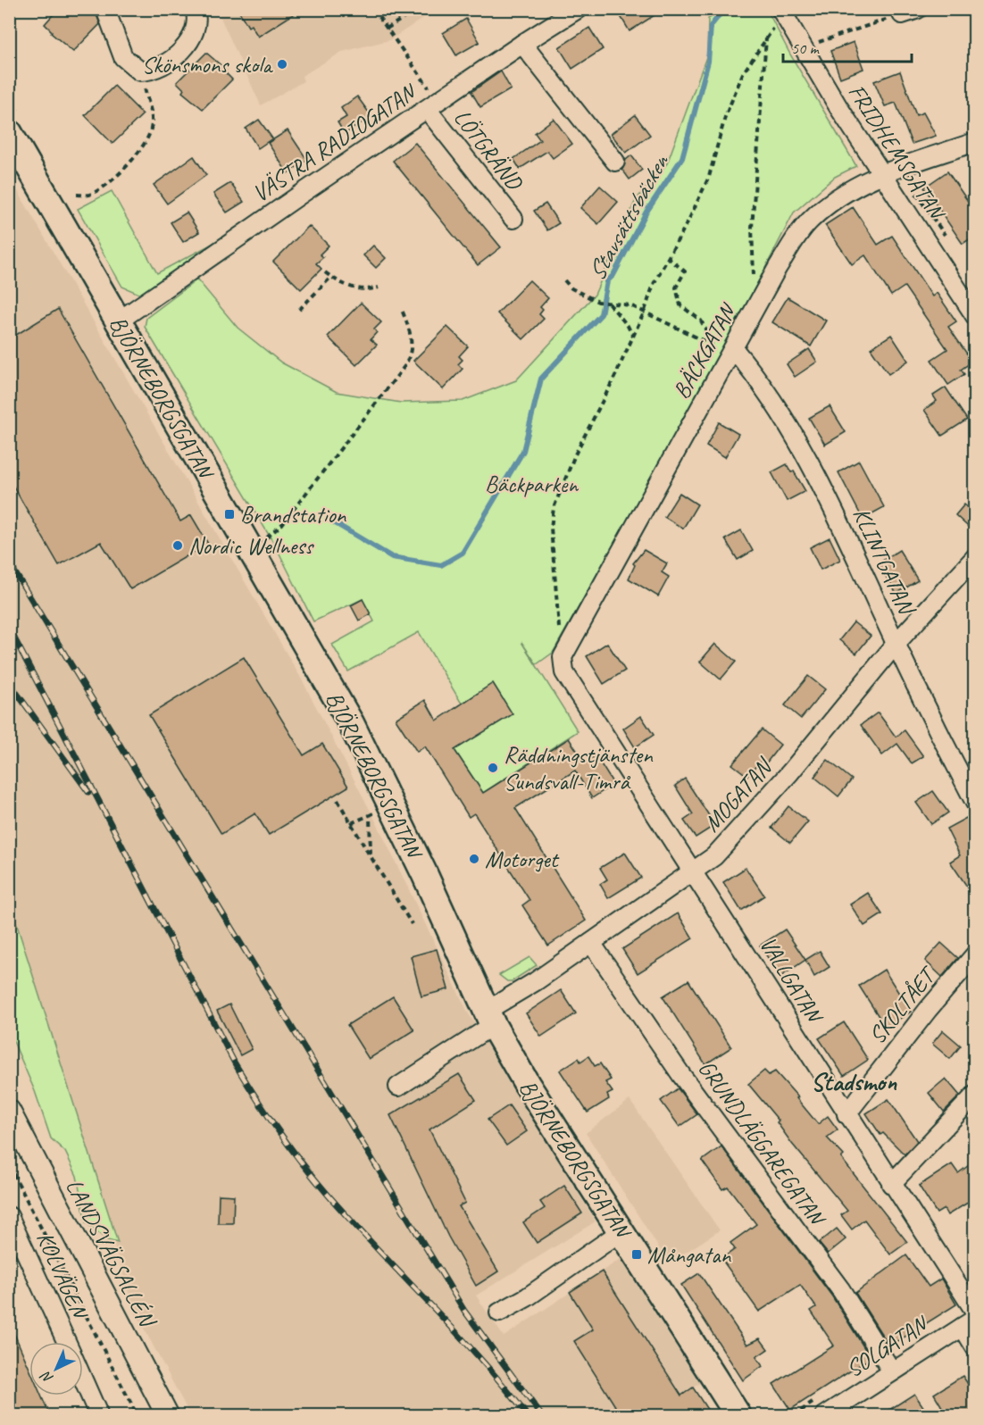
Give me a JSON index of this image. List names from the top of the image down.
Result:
{
  "streets": {
    "highway": ["BJÖRNEBORGSGATAN"],
    "main road": ["LANDSVÄGSALLÉN"],
    "street": [
      "VÄSTRA RADIOGATAN",
      "LÖTGRÄND",
      "FRIDHEMSGATAN",
      "BÄCKGATAN",
      "KLINTGATAN",
      "MOGATAN",
      "VALLGATAN",
      "SKOLTÅET",
      "GRUNDLÄGGAREGATAN",
      "KOLVÄGEN",
      "SOLGATAN"
    ]
  },
  "crossings": [
    ["VÄSTRA RADIOGATAN", "LÖTGRÄND"],
    ["VÄSTRA RADIOGATAN", "BJÖRNEBORGSGATAN"],
    ["FRIDHEMSGATAN", "BÄCKGATAN"],
    ["BÄCKGATAN", "KLINTGATAN"],
    ["BÄCKGATAN", "VALLGATAN"],
    ["BJÖRNEBORGSGATAN", "MOGATAN"],
    ["KLINTGATAN", "MOGATAN"],
    ["MOGATAN", "VALLGATAN"],
    ["MOGATAN", "GRUNDLÄGGAREGATAN"],
    ["VALLGATAN", "SKOLTÅET"],
    ["GRUNDLÄGGAREGATAN", "SOLGATAN"]
  ],
  "districts": ["Stadsmon"],
  "water": ["Stavsättsbäcken"],
  "parks": ["Bäckparken"],
  "places": {
    "other": [
      "Skönsmons skola",
      "Nordic Wellness",
      "Räddningstjänsten Sundsvall-Timrå",
      "Motorget"
    ],
    "transit": ["Brandstation", "Mångatan"]
  },
  "scale_bar": "50 m",
  "north": "bottom left"
}
